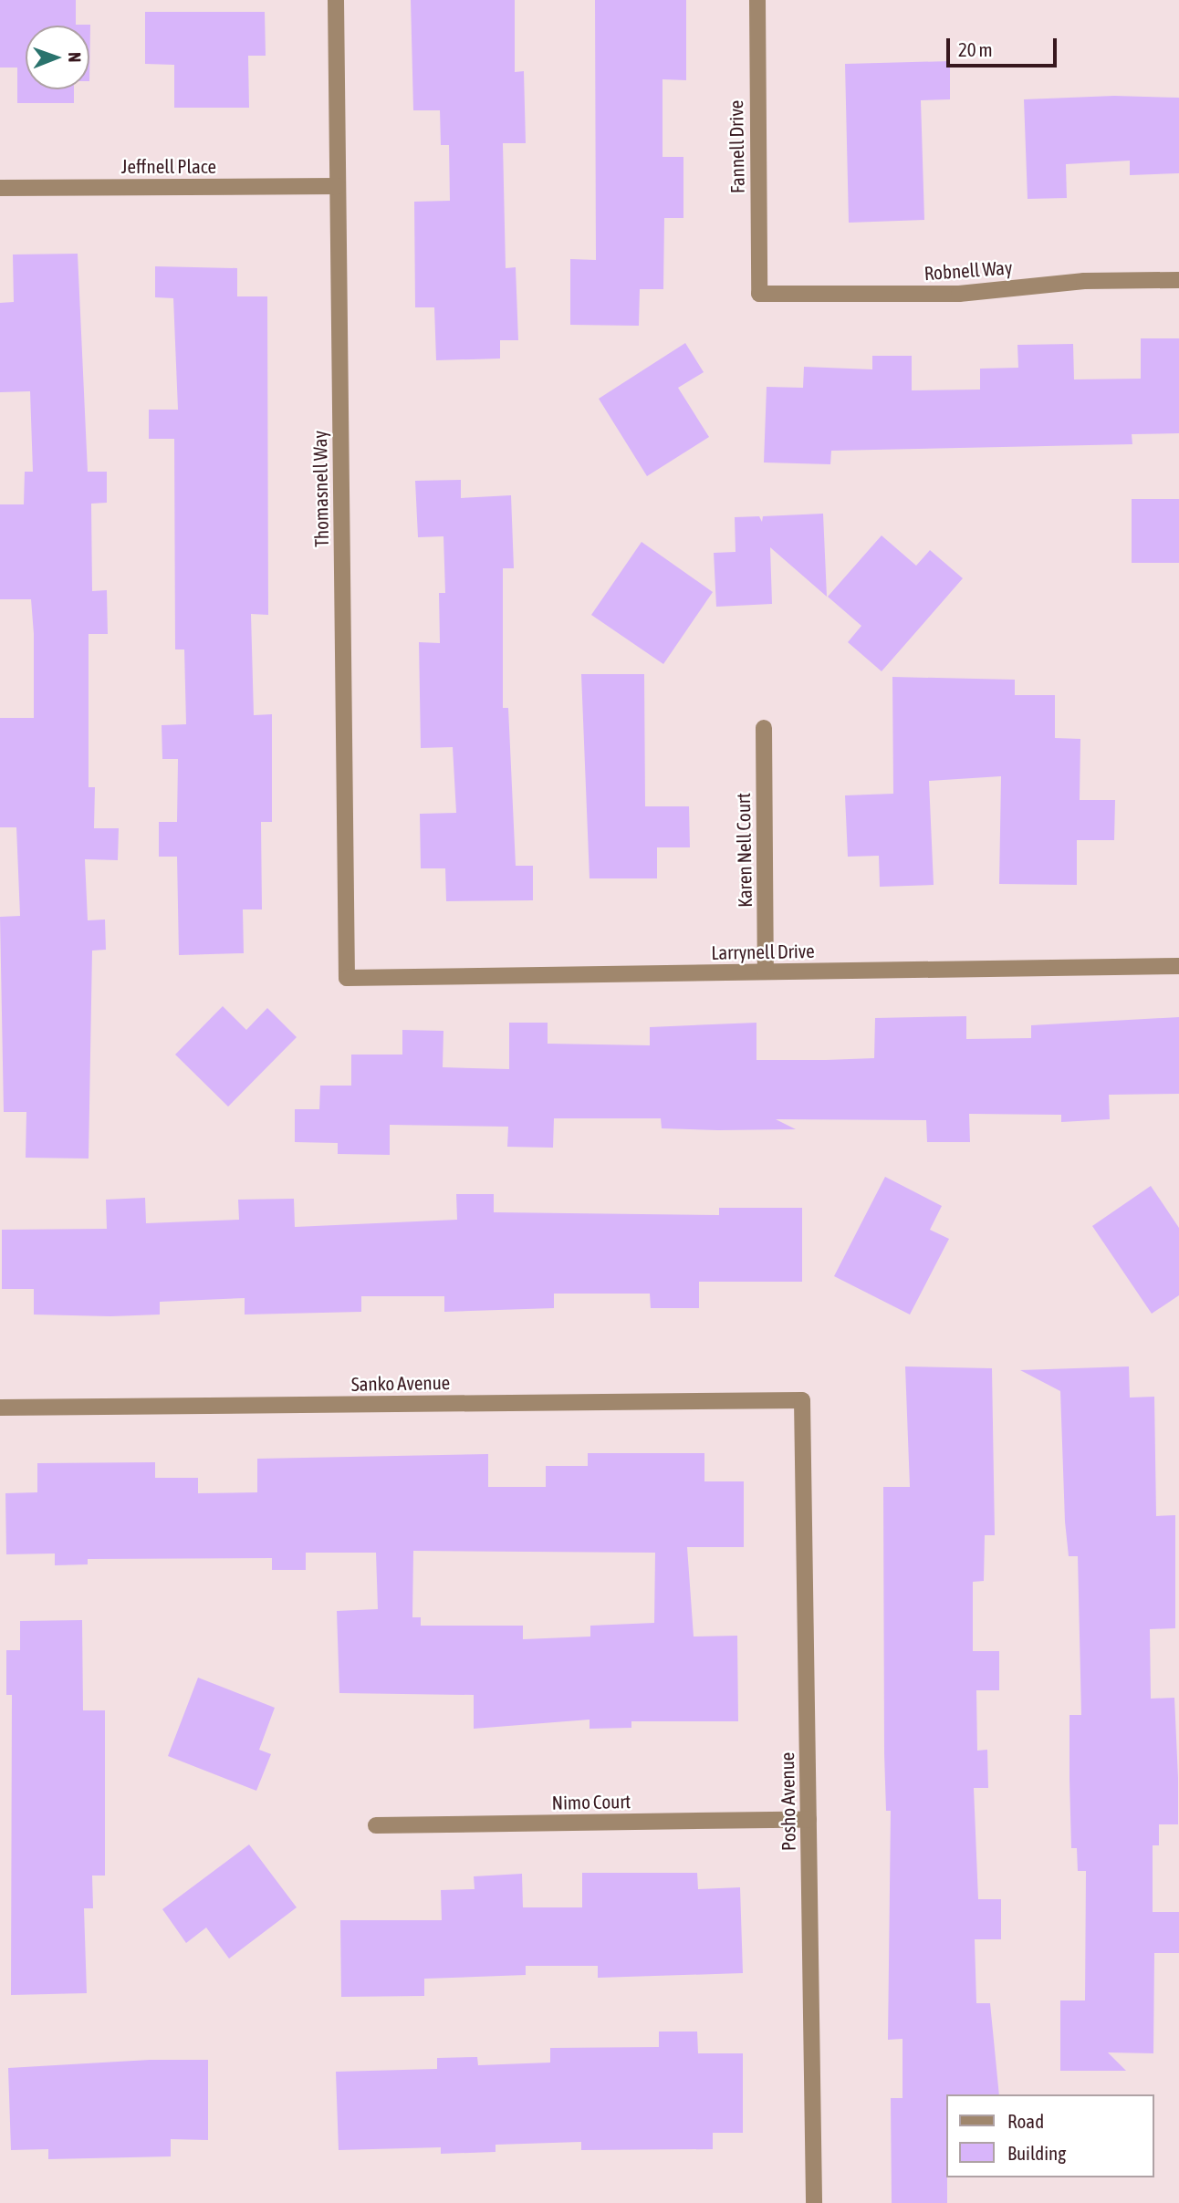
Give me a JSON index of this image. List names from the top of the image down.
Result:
{
  "streets": {
    "street": [
      "Fannell Drive",
      "Jeffnell Place",
      "Robnell Way",
      "Thomasnell Way",
      "Karen Nell Court",
      "Larrynell Drive",
      "Sanko Avenue",
      "Nimo Court",
      "Posho Avenue"
    ]
  },
  "crossings": [
    ["Fannell Drive", "Robnell Way"],
    ["Jeffnell Place", "Thomasnell Way"],
    ["Thomasnell Way", "Larrynell Drive"],
    ["Karen Nell Court", "Larrynell Drive"],
    ["Sanko Avenue", "Posho Avenue"],
    ["Nimo Court", "Posho Avenue"]
  ],
  "legend": ["Road", "Building"],
  "scale_bar": "20 m",
  "north": "right"
}
